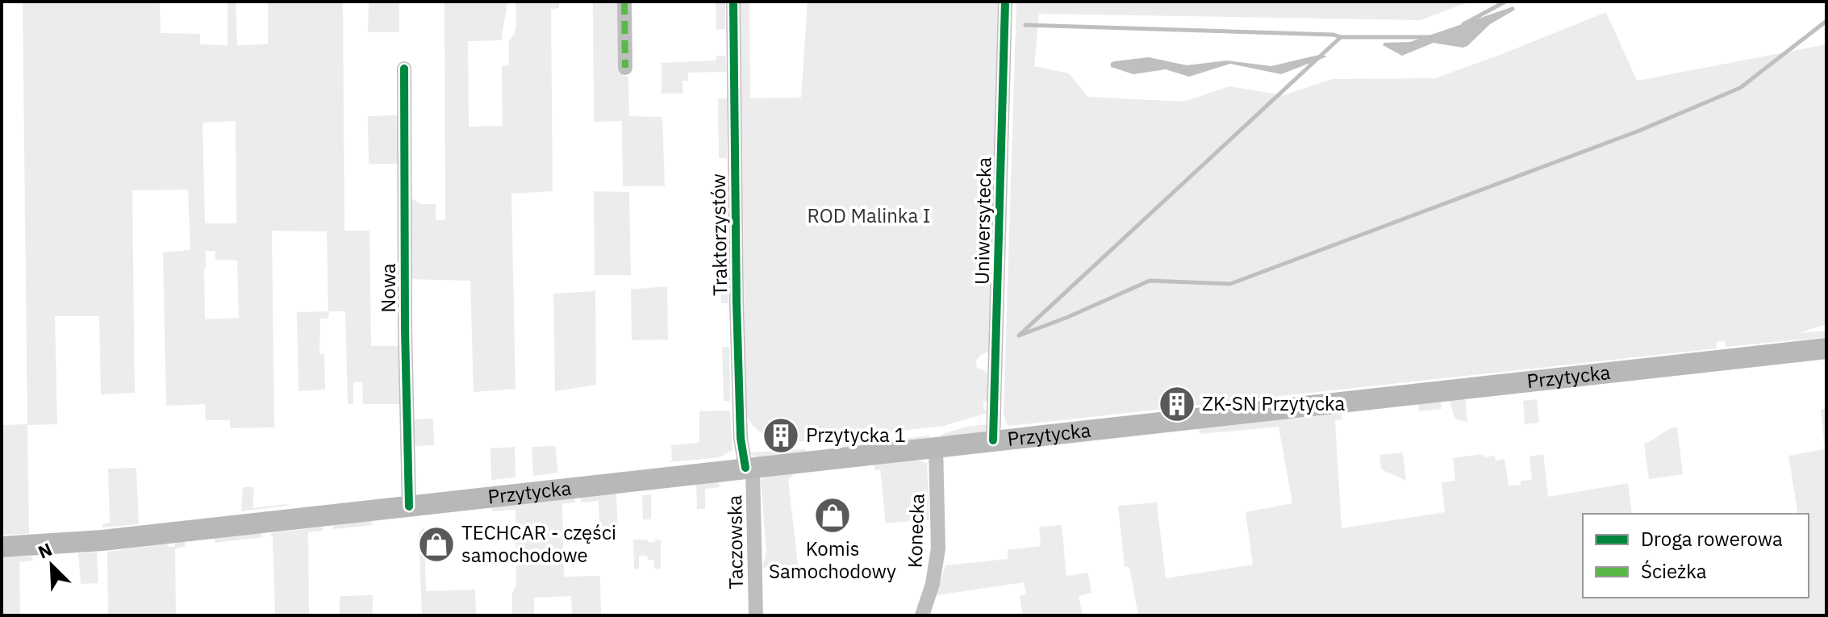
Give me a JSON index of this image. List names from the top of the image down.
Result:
{
  "streets": {
    "main road": ["Przytycka"],
    "street": [
      "Uniwersytecka",
      "Traktorzystów",
      "Nowa",
      "Konecka",
      "Taczowska"
    ]
  },
  "crossings": [
    ["Uniwersytecka", "Przytycka"],
    ["Traktorzystów", "Przytycka"],
    ["Traktorzystów", "Taczowska"],
    ["Nowa", "Przytycka"],
    ["Przytycka", "Konecka"],
    ["Przytycka", "Taczowska"]
  ],
  "parks": ["ROD Malinka I"],
  "places": {
    "building": ["ZK-SN Przytycka", "Przytycka 1"],
    "shop": ["Komis Samochodowy", "TECHCAR - części samochodowe"]
  },
  "legend": ["Droga rowerowa", "Ścieżka"],
  "north": "top left"
}
